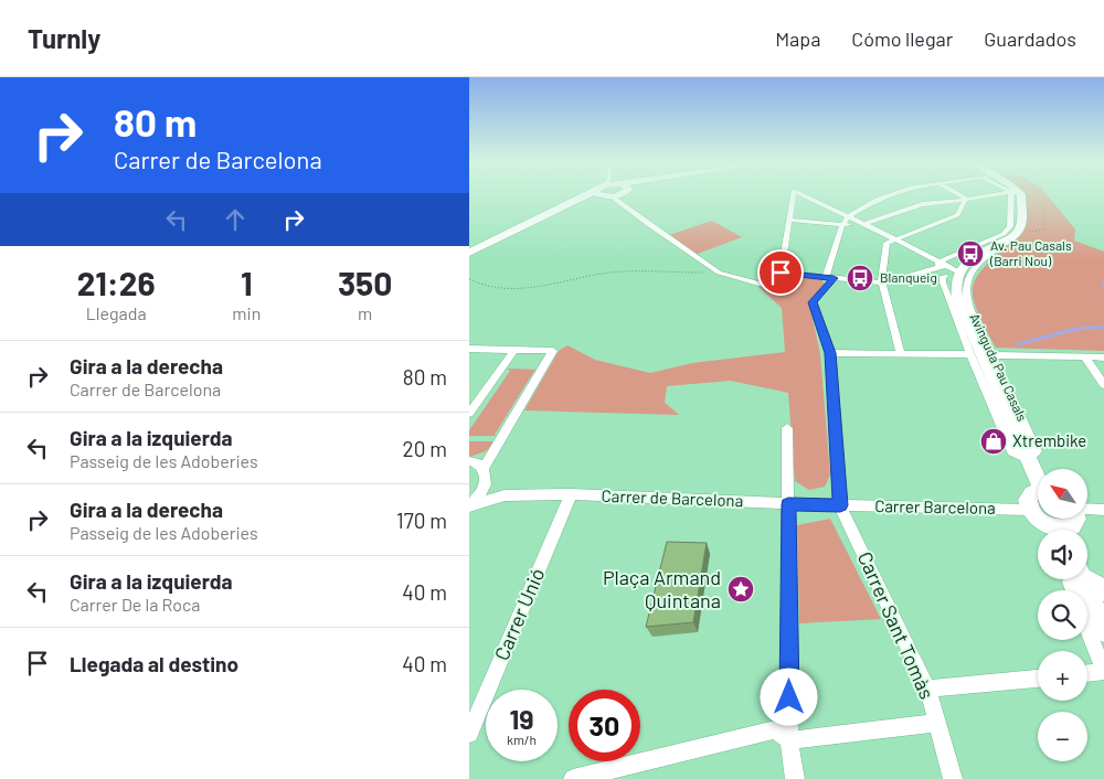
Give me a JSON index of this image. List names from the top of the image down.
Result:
{
  "streets": {
    "street": [
      "Avinguda Pau Casals",
      "Carrer de Barcelona",
      "Carrer Barcelona",
      "Carrer Unió",
      "Carrer Sant Tomàs"
    ]
  },
  "crossings": [
    ["Avinguda Pau Casals", "Carrer Barcelona"],
    ["Carrer de Barcelona", "Carrer Barcelona"],
    ["Carrer de Barcelona", "Carrer Unió"],
    ["Carrer de Barcelona", "Carrer Sant Tomàs"],
    ["Carrer Barcelona", "Carrer Sant Tomàs"]
  ],
  "places": {
    "bus stop": ["Av. Pau Casals (Barri Nou)", "Blanqueig"],
    "shop": ["Xtrembike"],
    "place": ["Plaça Armand Quintana"]
  },
  "north": "top left",
  "page": {
    "header": "Turnly",
    "nav": ["Mapa", "Cómo llegar", "Guardados"],
    "turn": ["80 m", "Carrer de Barcelona"],
    "eta": [
      "21:26",
      "Llegada",
      "1",
      "min",
      "350",
      "m"
    ],
    "list": [
      {
        "name": "Gira a la derecha",
        "note": "Carrer de Barcelona",
        "value": "80 m"
      },
      {
        "name": "Gira a la izquierda",
        "note": "Passeig de les Adoberies",
        "value": "20 m"
      },
      {
        "name": "Gira a la derecha",
        "note": "Passeig de les Adoberies",
        "value": "170 m"
      },
      {
        "name": "Gira a la izquierda",
        "note": "Carrer De la Roca",
        "value": "40 m"
      },
      {
        "name": "Llegada al destino",
        "value": "40 m"
      }
    ],
    "map_buttons": ["+", "−"],
    "speed": "19 km/h",
    "limit": "30"
  }
}
